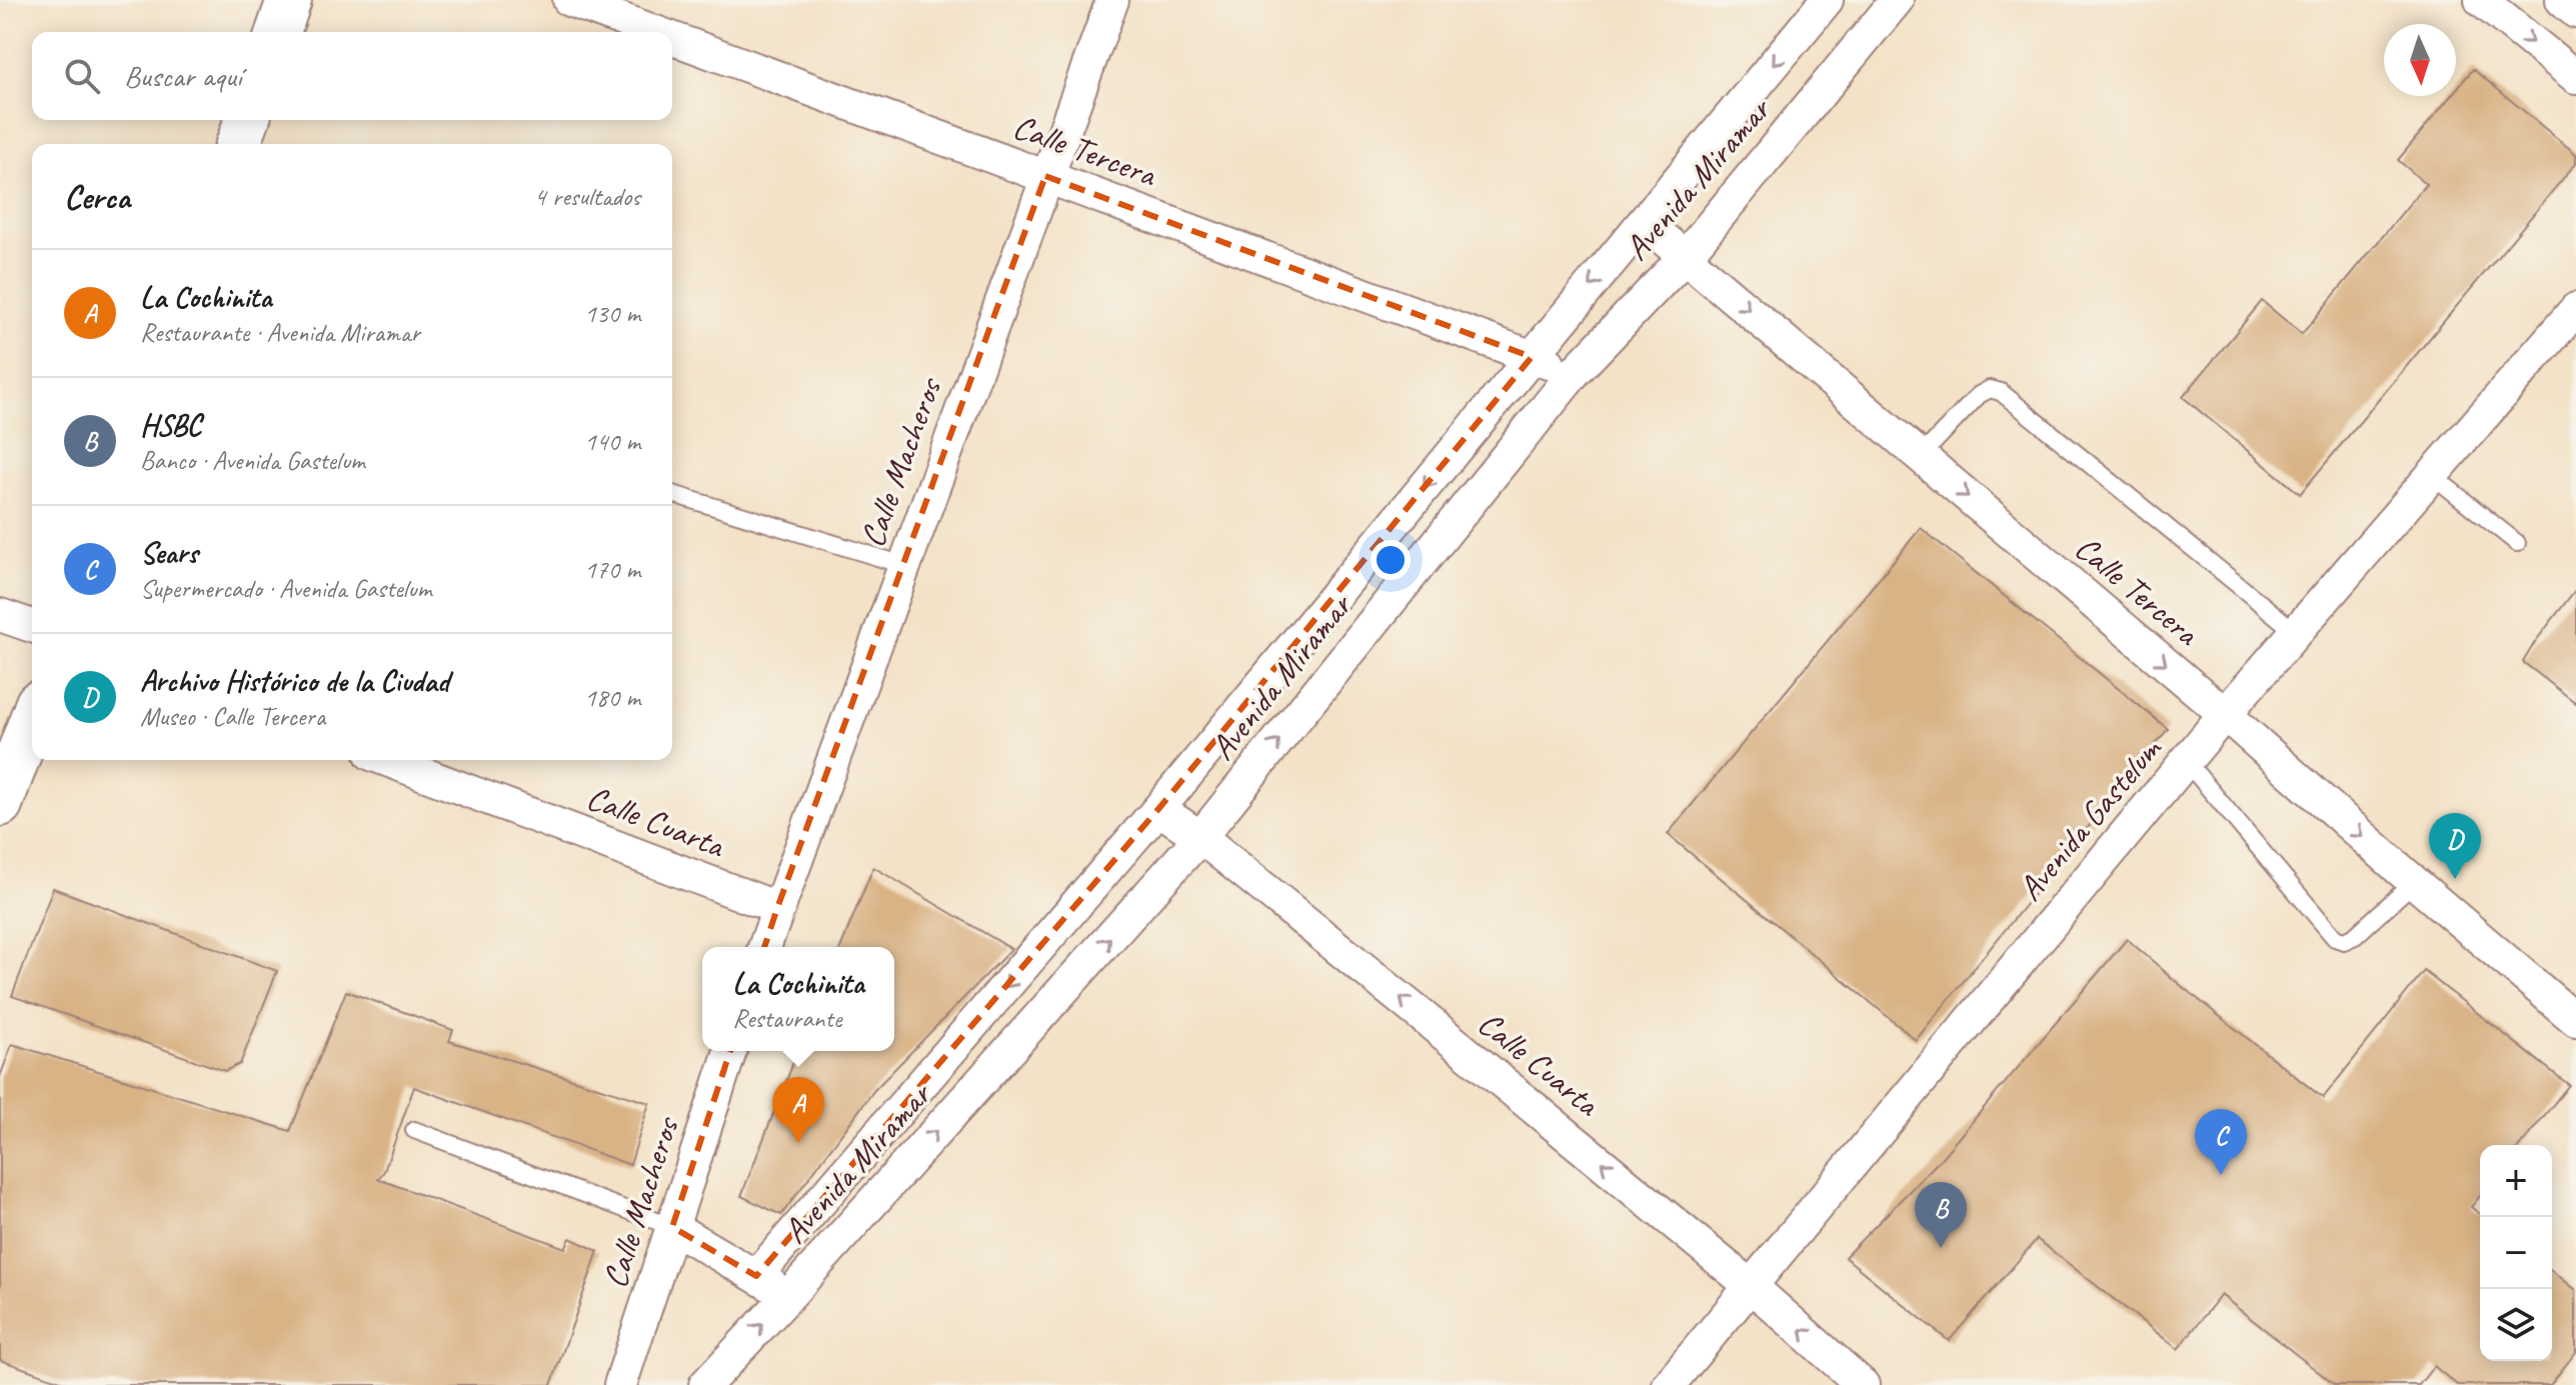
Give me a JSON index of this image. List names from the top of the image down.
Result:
{
  "streets": {
    "street": [
      "Calle Tercera",
      "Avenida Miramar",
      "Calle Macheros",
      "Avenida Gastelum",
      "Calle Cuarta"
    ]
  },
  "crossings": [
    ["Calle Tercera", "Avenida Miramar"],
    ["Calle Tercera", "Calle Macheros"],
    ["Calle Tercera", "Avenida Gastelum"],
    ["Avenida Miramar", "Calle Cuarta"],
    ["Calle Macheros", "Calle Cuarta"],
    ["Avenida Gastelum", "Calle Cuarta"]
  ],
  "one_way": ["Calle Tercera", "Calle Cuarta"],
  "north": "bottom",
  "page": {
    "search": "Buscar aquí",
    "heading": ["Cerca", "4 resultados"],
    "list": [
      {
        "mark": "A",
        "name": "La Cochinita",
        "note": "Restaurante · Avenida Miramar",
        "value": "130 m"
      },
      {
        "mark": "B",
        "name": "HSBC",
        "note": "Banco · Avenida Gastelum",
        "value": "140 m"
      },
      {
        "mark": "C",
        "name": "Sears",
        "note": "Supermercado · Avenida Gastelum",
        "value": "170 m"
      },
      {
        "mark": "D",
        "name": "Archivo Histórico de la Ciudad",
        "note": "Museo · Calle Tercera",
        "value": "180 m"
      }
    ],
    "pins": [
      "D",
      "A",
      "C",
      "B"
    ],
    "popup": ["La Cochinita", "Restaurante"],
    "map_buttons": ["+", "−"]
  }
}
